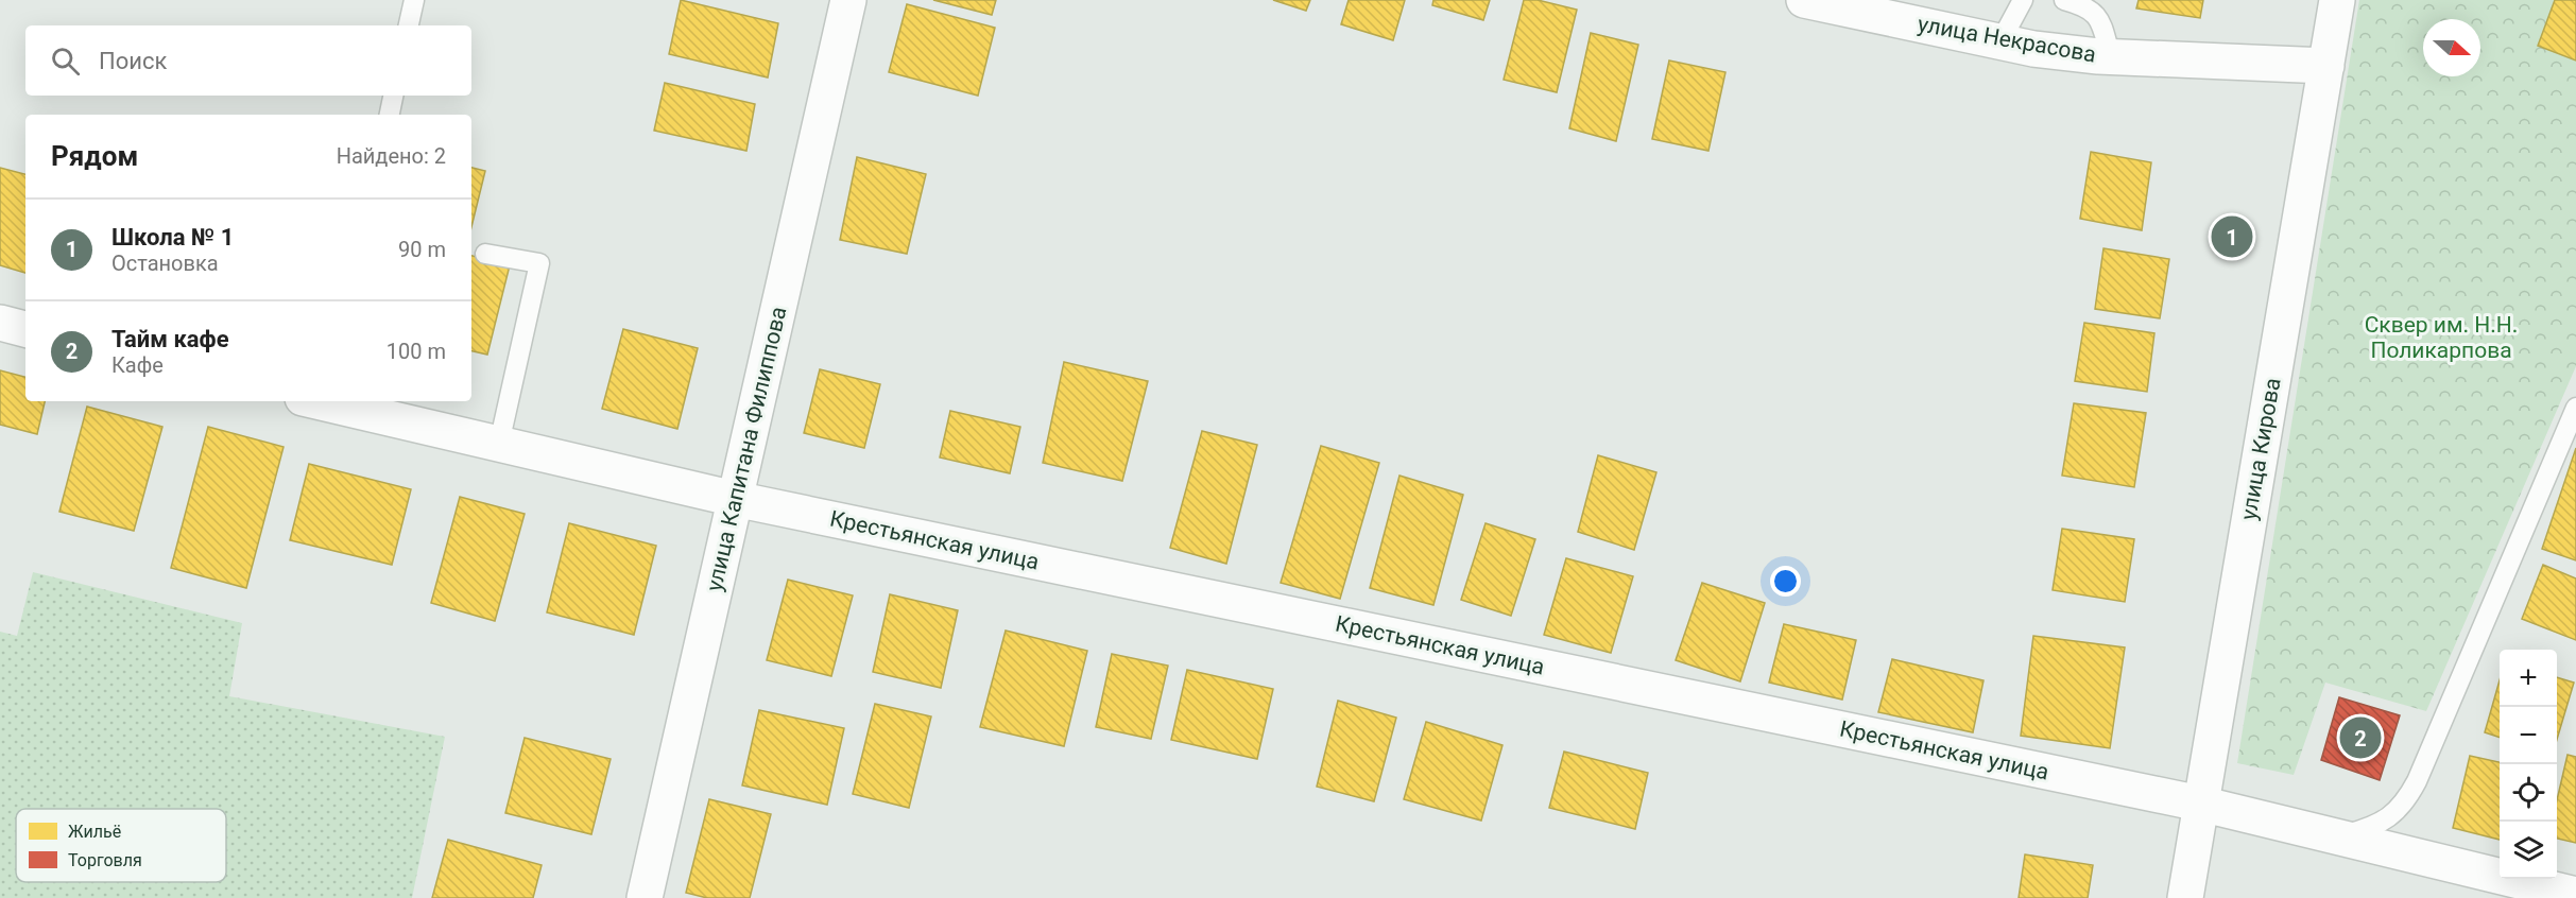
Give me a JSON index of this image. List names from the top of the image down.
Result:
{
  "streets": {
    "street": [
      "улица Некрасова",
      "улица Капитана Филиппова",
      "улица Кирова",
      "Крестьянская улица"
    ]
  },
  "crossings": [
    ["улица Некрасова", "улица Кирова"],
    ["улица Капитана Филиппова", "Крестьянская улица"],
    ["улица Кирова", "Крестьянская улица"]
  ],
  "parks": ["Сквер им. Н.Н. Поликарпова"],
  "legend": ["Жильё", "Торговля"],
  "north": "right",
  "page": {
    "search": "Поиск",
    "heading": ["Рядом", "Найдено: 2"],
    "list": [
      {
        "mark": "1",
        "name": "Школа № 1",
        "note": "Остановка",
        "value": "90 m"
      },
      {
        "mark": "2",
        "name": "Тайм кафе",
        "note": "Кафе",
        "value": "100 m"
      }
    ],
    "pins": ["1", "2"],
    "map_buttons": ["+", "−"]
  }
}
